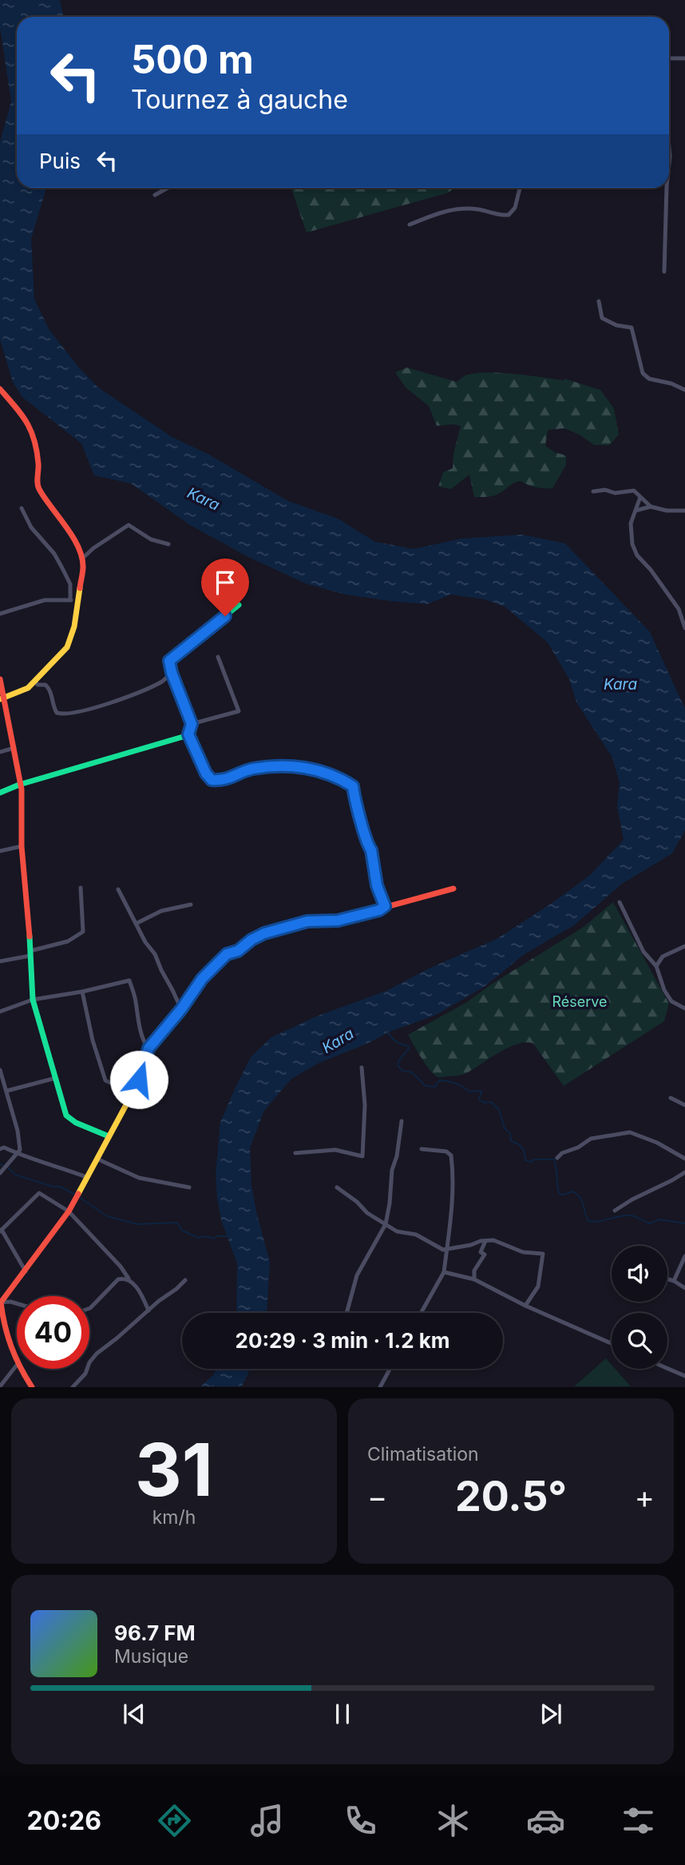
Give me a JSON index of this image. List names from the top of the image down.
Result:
{
  "water": ["Kara"],
  "parks": ["Réserve"],
  "page": {
    "turn": ["500 m", "Tournez à gauche"],
    "then": "Puis",
    "limit": "40",
    "trip": "20:29 · 3 min · 1.2 km",
    "tile": [
      ["31", "km/h"],
      "Climatisation"
    ],
    "heat": ["−", "20.5°", "+"],
    "song": ["96.7 FM", "Musique"],
    "tabs": "20:26"
  }
}
